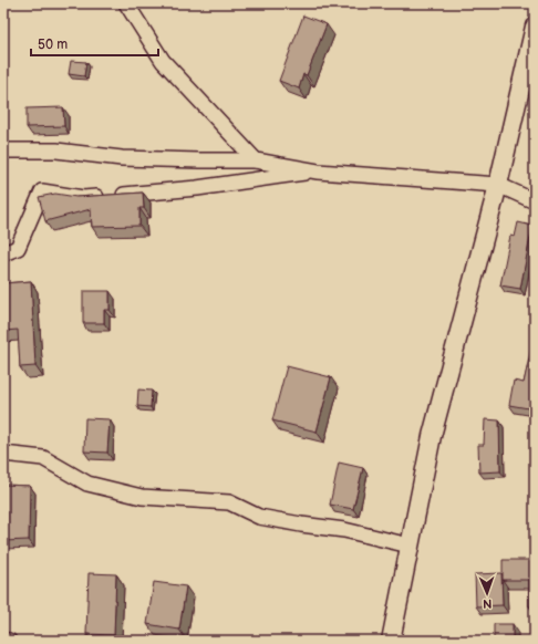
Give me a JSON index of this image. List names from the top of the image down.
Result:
{
  "scale_bar": "50 m",
  "north": "bottom"
}
